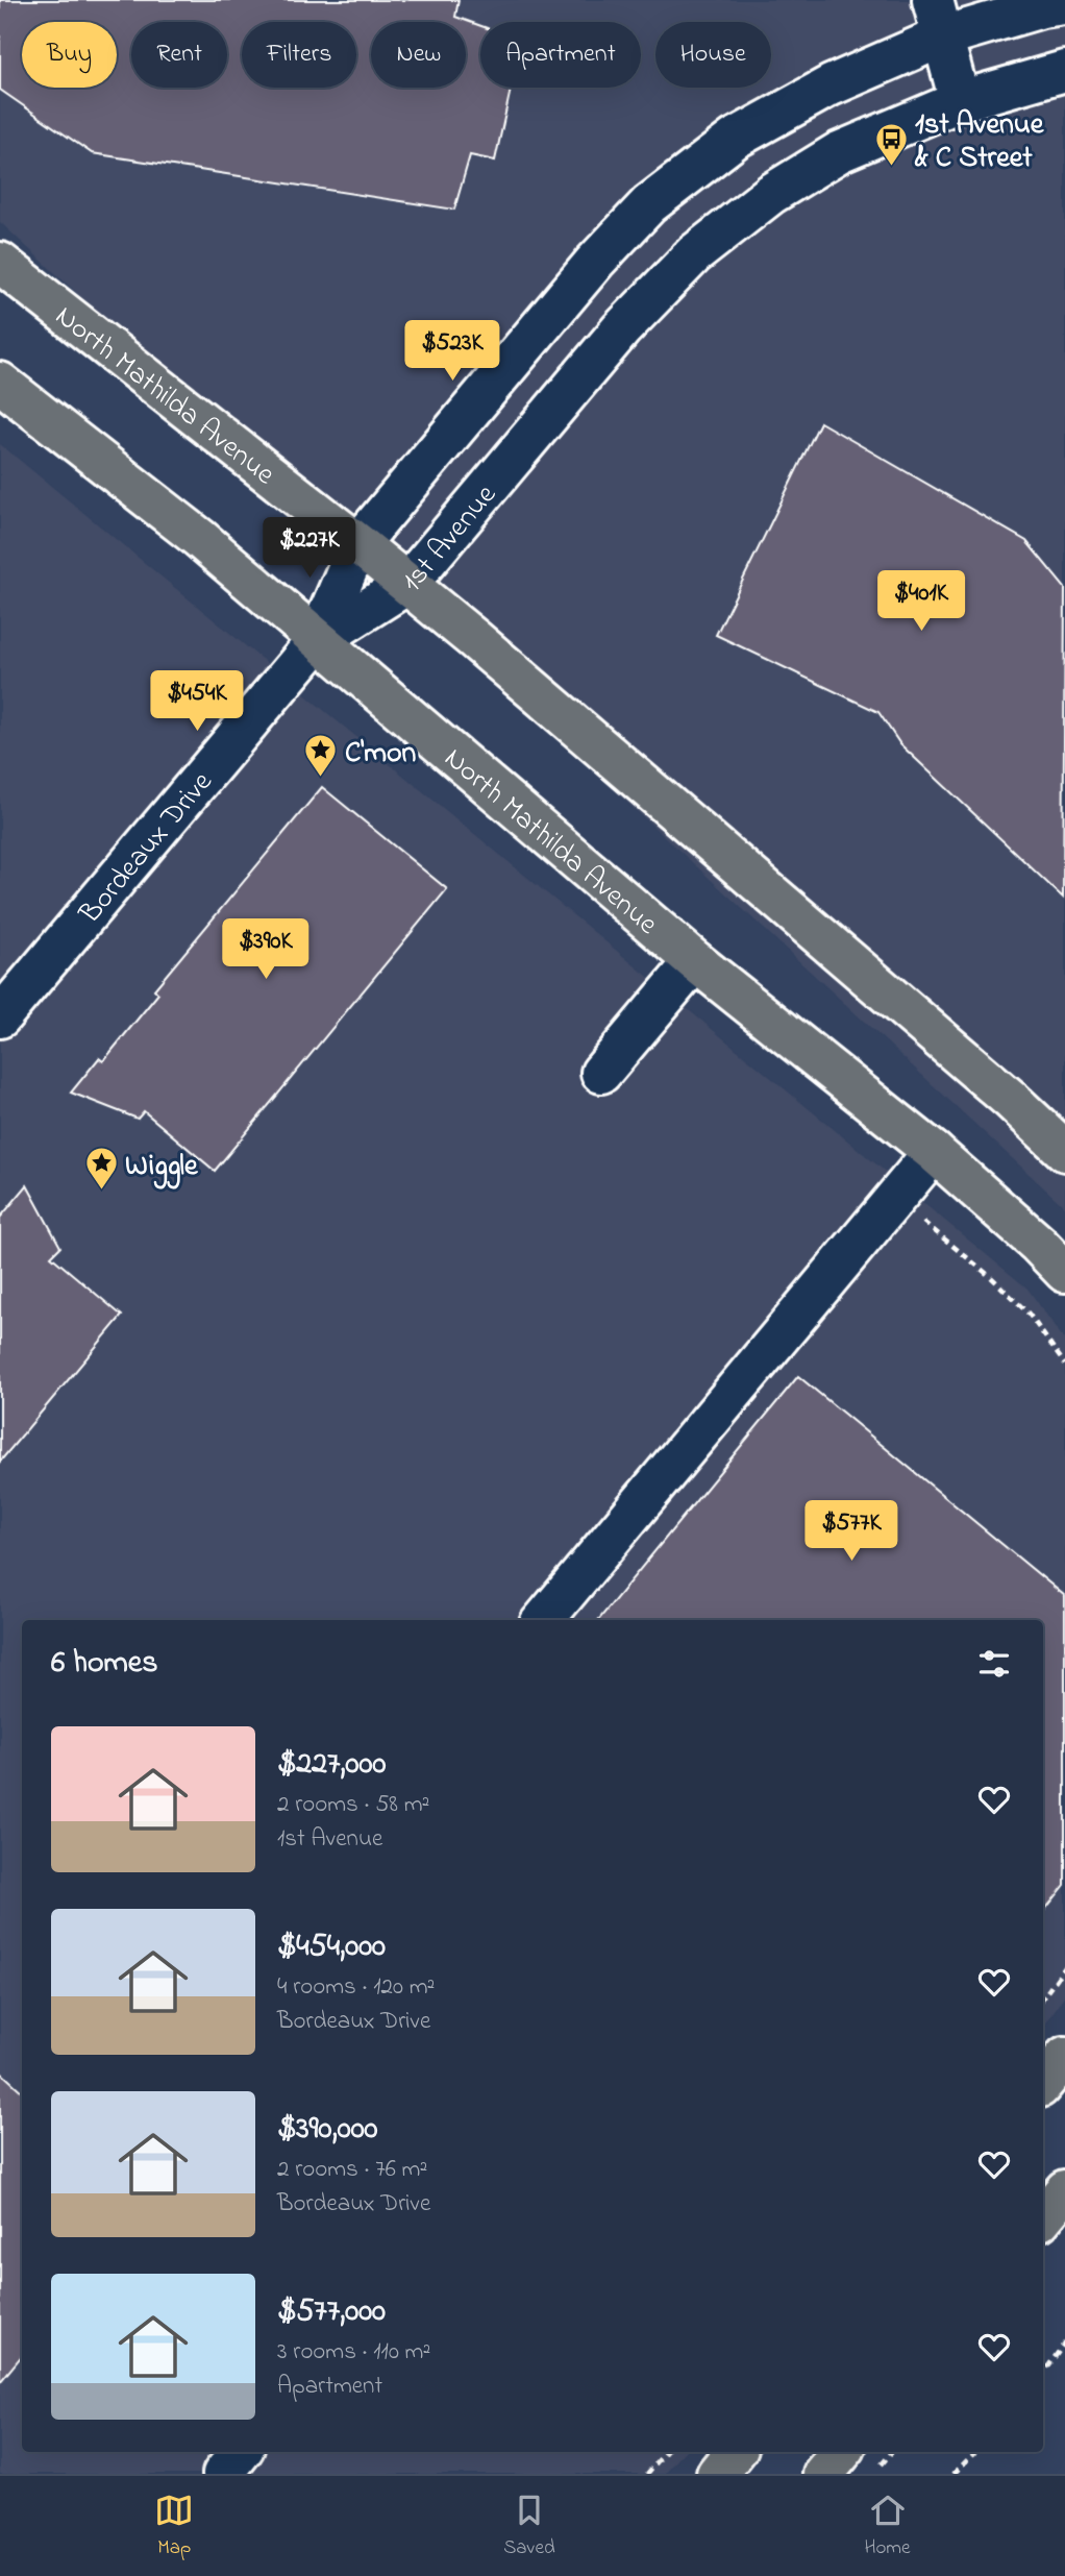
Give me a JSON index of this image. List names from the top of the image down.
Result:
{
  "streets": {
    "main road": ["North Mathilda Avenue"],
    "street": ["1st Avenue", "Bordeaux Drive"]
  },
  "crossings": [
    ["North Mathilda Avenue", "1st Avenue"],
    ["North Mathilda Avenue", "Bordeaux Drive"],
    ["1st Avenue", "Bordeaux Drive"]
  ],
  "places": {
    "bus stop": ["1st Avenue & C Street"],
    "place": ["C'mon", "Wiggle"]
  },
  "page": {
    "chip": [
      "Buy",
      "Rent",
      "Filters",
      "New",
      "Apartment",
      "House"
    ],
    "price": [
      "$523K",
      "$227K",
      "$401K",
      "$454K",
      "$390K",
      "$577K"
    ],
    "heading": "6 homes",
    "list": [
      {
        "name": "$227,000",
        "note": "2 rooms · 58 m² · 1st Avenue"
      },
      {
        "name": "$454,000",
        "note": "4 rooms · 120 m² · Bordeaux Drive"
      },
      {
        "name": "$390,000",
        "note": "2 rooms · 76 m² · Bordeaux Drive"
      },
      {
        "name": "$577,000",
        "note": "3 rooms · 110 m² · Apartment"
      }
    ],
    "tabs": ["Map", "Saved", "Home"]
  }
}
